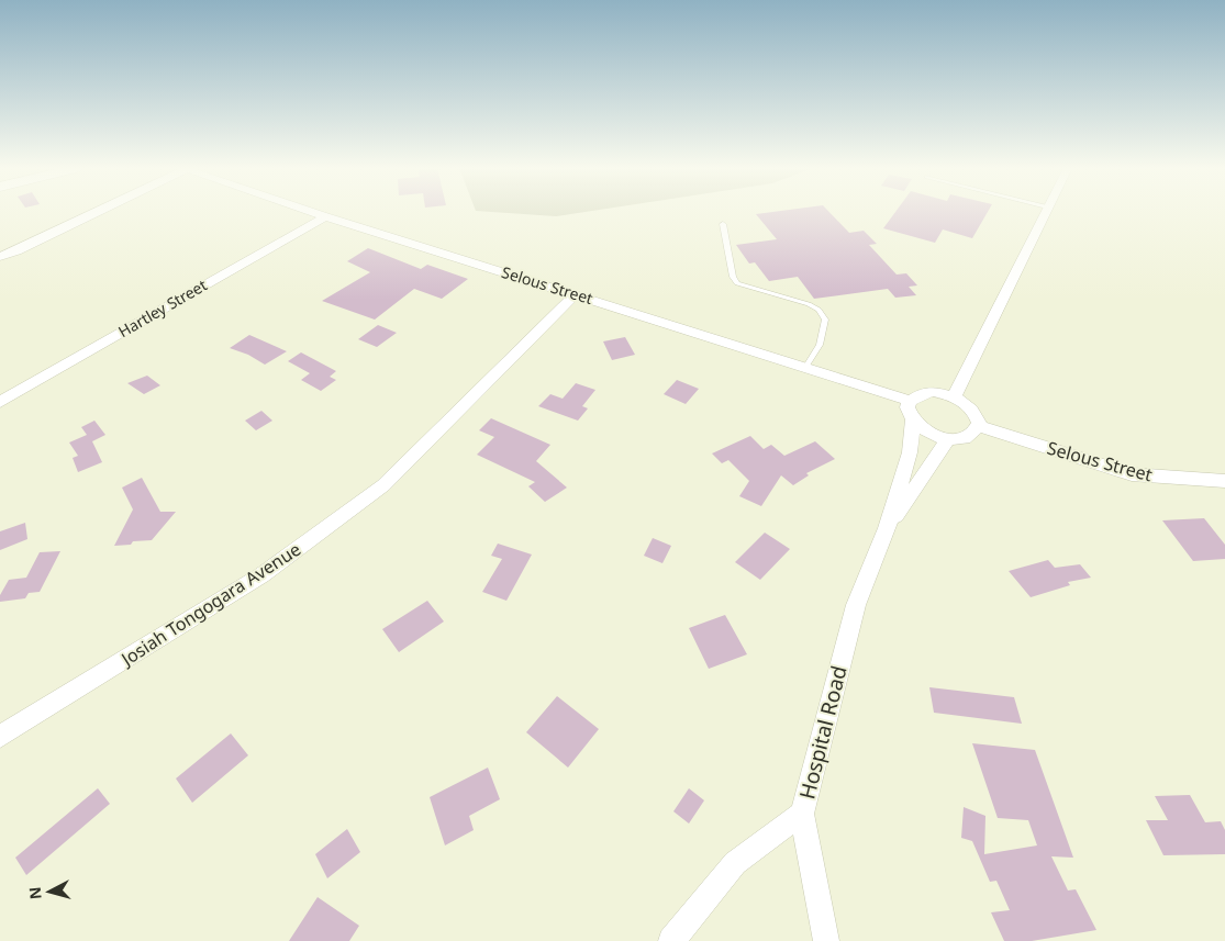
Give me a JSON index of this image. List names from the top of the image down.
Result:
{
  "streets": {
    "street": [
      "Selous Street",
      "Hartley Street",
      "Josiah Tongogara Avenue",
      "Hospital Road"
    ]
  },
  "crossings": [
    ["Selous Street", "Hartley Street"],
    ["Selous Street", "Josiah Tongogara Avenue"]
  ],
  "north": "left"
}
